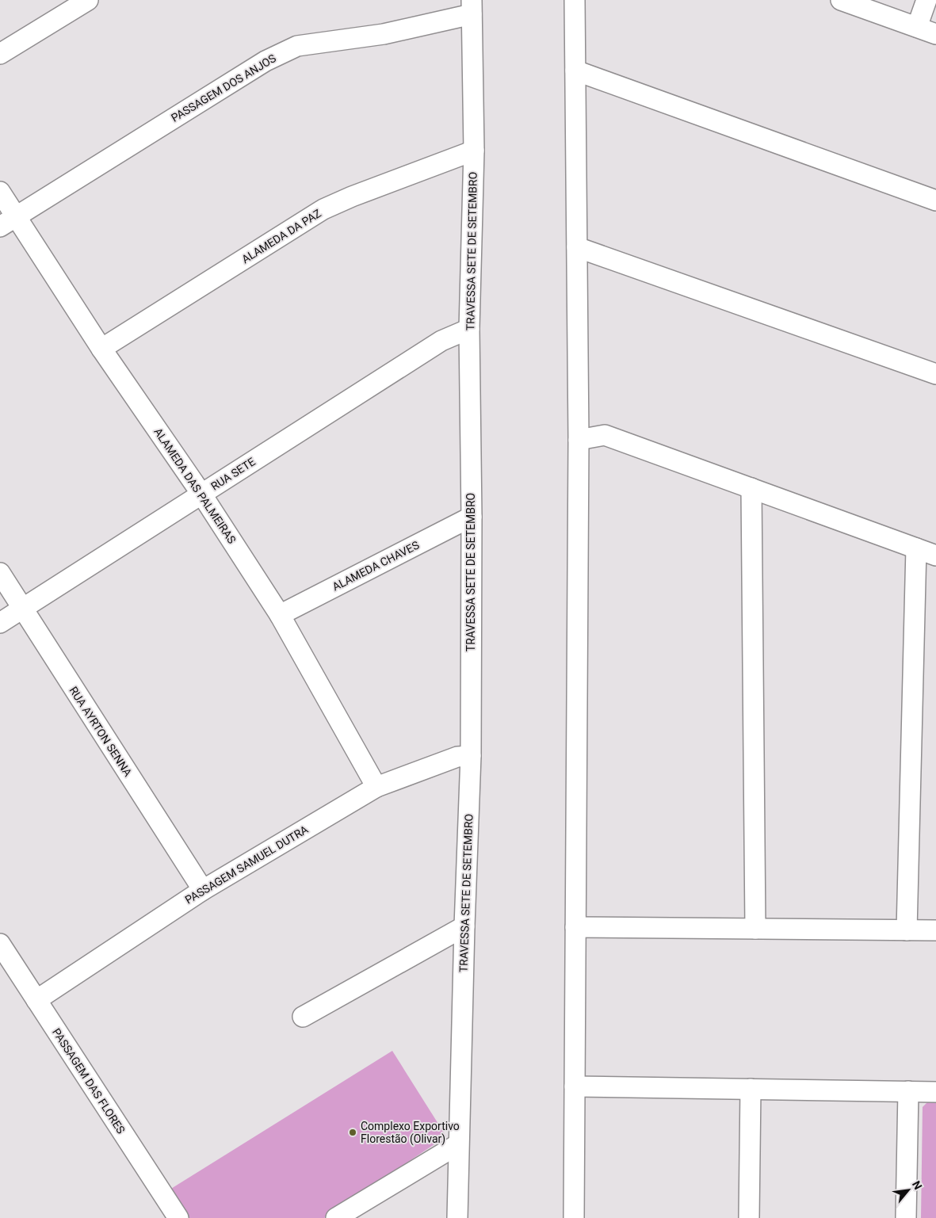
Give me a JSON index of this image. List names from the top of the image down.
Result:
{
  "streets": {
    "street": [
      "PASSAGEM DOS ANJOS",
      "ALAMEDA DA PAZ",
      "TRAVESSA SETE DE SETEMBRO",
      "RUA SETE",
      "ALAMEDA DAS PALMEIRAS",
      "ALAMEDA CHAVES",
      "RUA AYRTON SENNA",
      "PASSAGEM SAMUEL DUTRA",
      "PASSAGEM DAS FLORES"
    ]
  },
  "crossings": [
    ["PASSAGEM DOS ANJOS", "TRAVESSA SETE DE SETEMBRO"],
    ["PASSAGEM DOS ANJOS", "ALAMEDA DAS PALMEIRAS"],
    ["ALAMEDA DA PAZ", "TRAVESSA SETE DE SETEMBRO"],
    ["ALAMEDA DA PAZ", "ALAMEDA DAS PALMEIRAS"],
    ["TRAVESSA SETE DE SETEMBRO", "RUA SETE"],
    ["TRAVESSA SETE DE SETEMBRO", "ALAMEDA CHAVES"],
    ["TRAVESSA SETE DE SETEMBRO", "PASSAGEM SAMUEL DUTRA"],
    ["RUA SETE", "ALAMEDA DAS PALMEIRAS"],
    ["RUA SETE", "RUA AYRTON SENNA"],
    ["ALAMEDA DAS PALMEIRAS", "ALAMEDA CHAVES"],
    ["ALAMEDA DAS PALMEIRAS", "PASSAGEM SAMUEL DUTRA"],
    ["RUA AYRTON SENNA", "PASSAGEM SAMUEL DUTRA"],
    ["PASSAGEM SAMUEL DUTRA", "PASSAGEM DAS FLORES"]
  ],
  "places": ["Complexo Exportivo Florestão (Olivar)"],
  "north": "top right"
}
